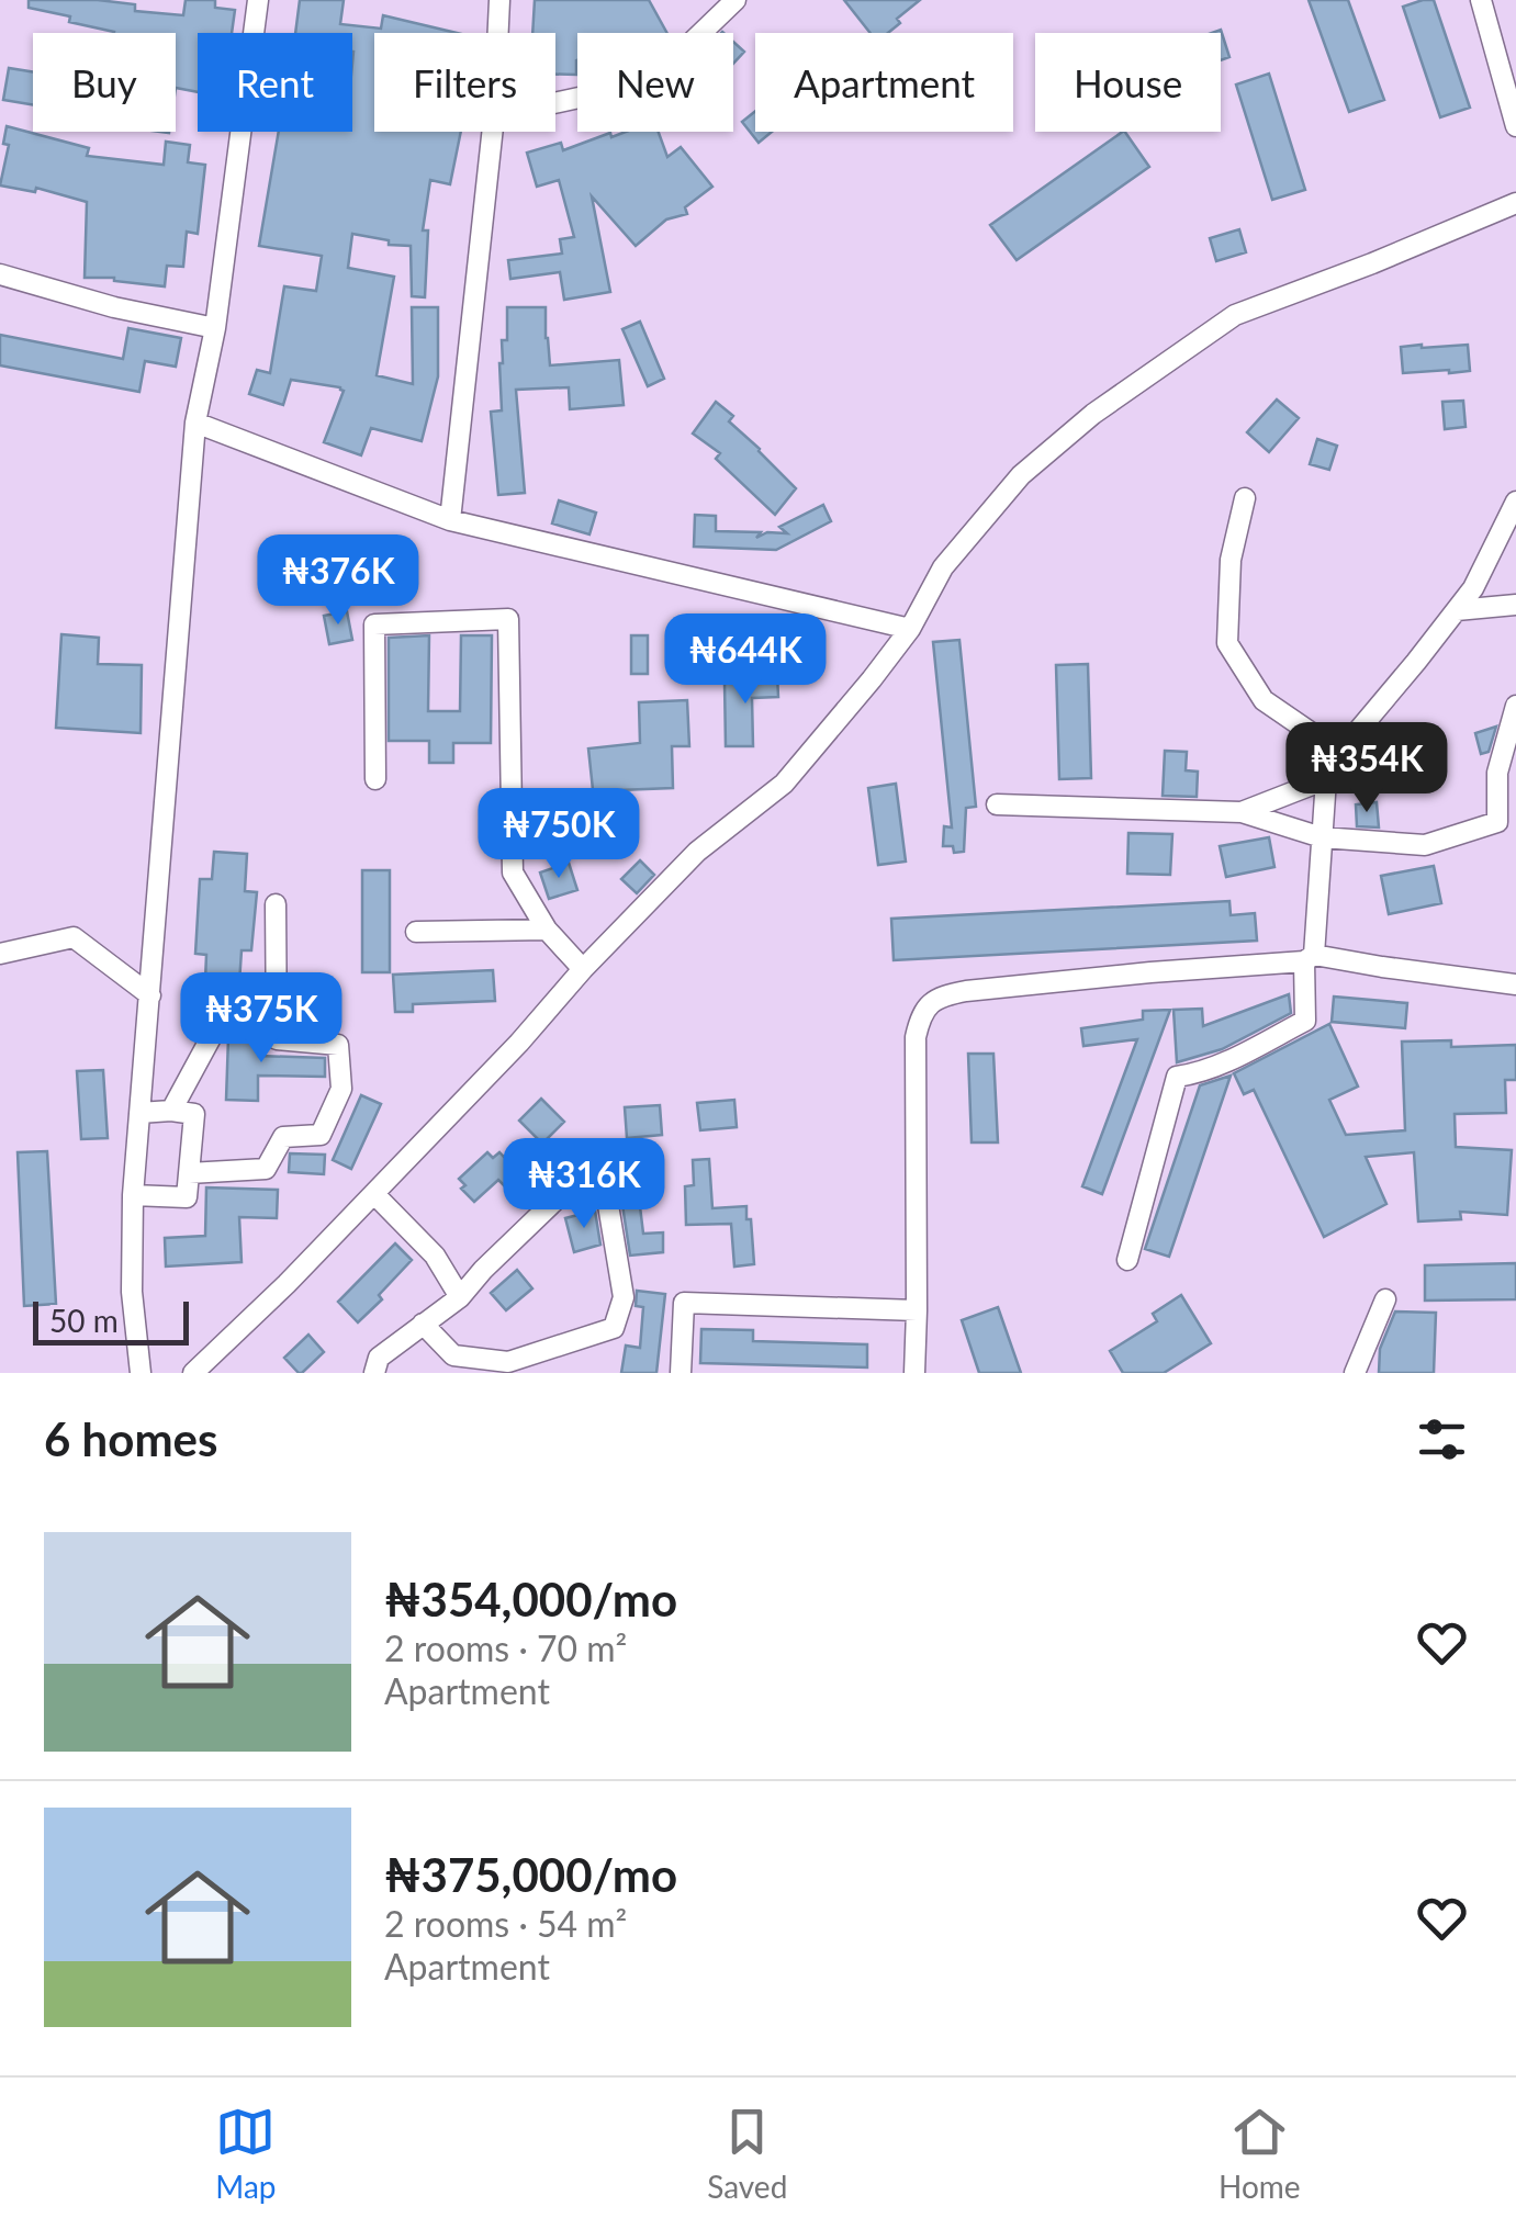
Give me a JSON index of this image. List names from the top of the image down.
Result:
{
  "scale_bar": "50 m",
  "page": {
    "chip": [
      "Buy",
      "Rent",
      "Filters",
      "New",
      "Apartment",
      "House"
    ],
    "price": [
      "₦376K",
      "₦644K",
      "₦354K",
      "₦750K",
      "₦375K",
      "₦316K"
    ],
    "scale": "50 m",
    "heading": "6 homes",
    "list": [
      {
        "name": "₦354,000/mo",
        "note": "2 rooms · 70 m² · Apartment"
      },
      {
        "name": "₦375,000/mo",
        "note": "2 rooms · 54 m² · Apartment"
      }
    ],
    "tabs": ["Map", "Saved", "Home"]
  }
}
